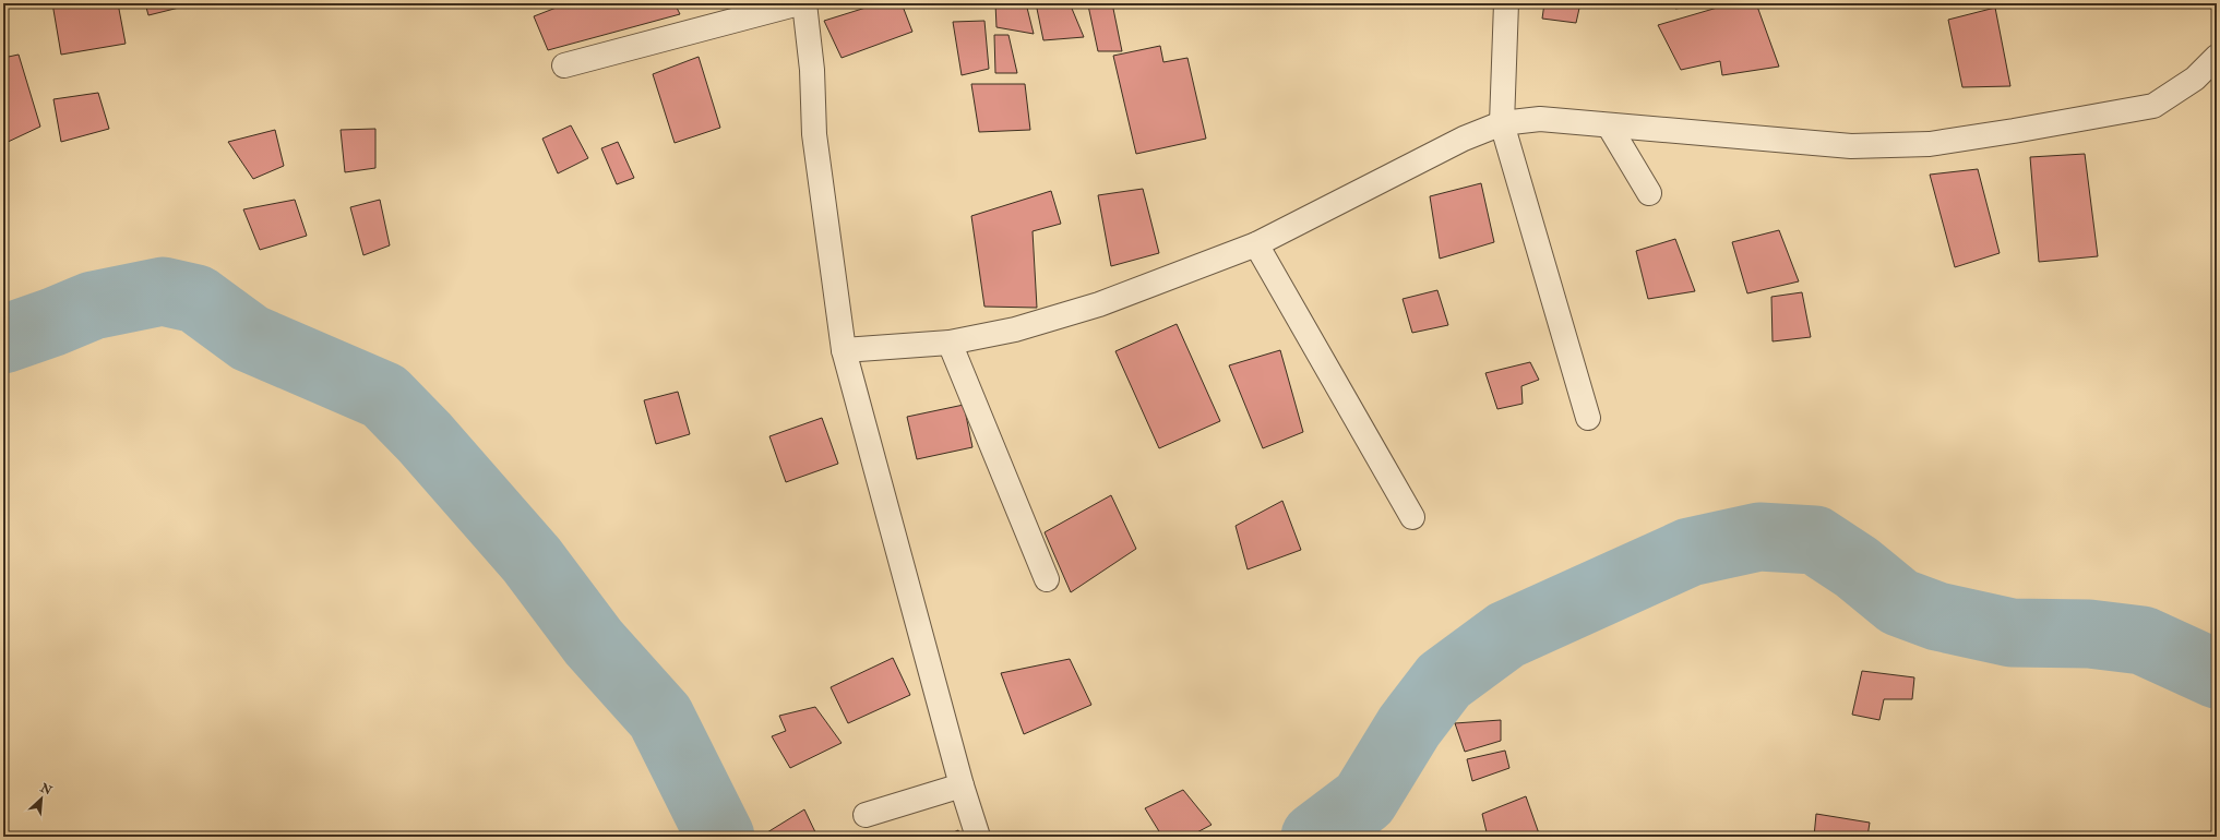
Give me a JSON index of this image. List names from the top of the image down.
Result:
{
  "north": "top right"
}
